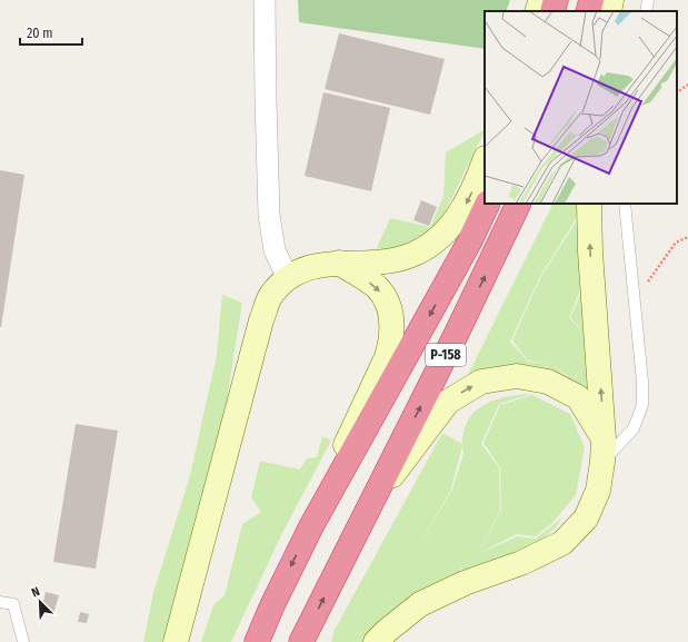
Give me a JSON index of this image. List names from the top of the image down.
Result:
{
  "streets": {
    "highway": ["Р-158"]
  },
  "scale_bar": "20 m",
  "north": "top left"
}
